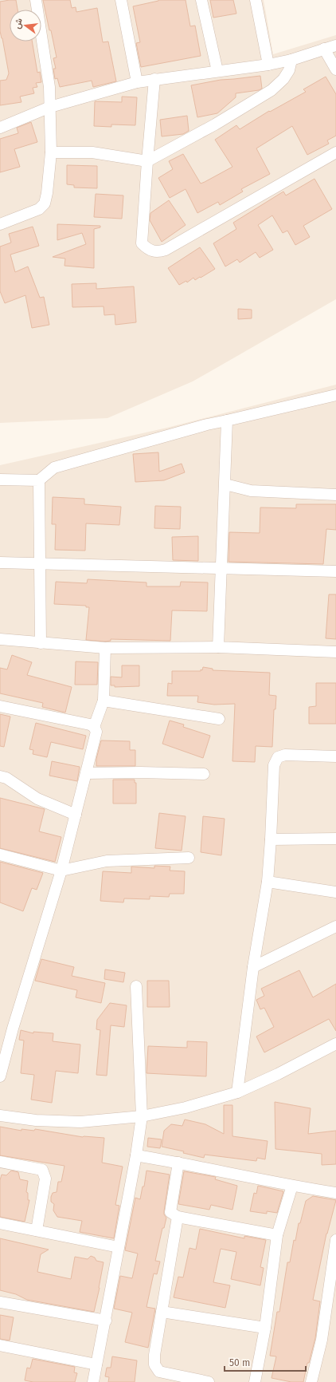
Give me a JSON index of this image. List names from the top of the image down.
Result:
{
  "scale_bar": "50 m",
  "north": "left"
}
